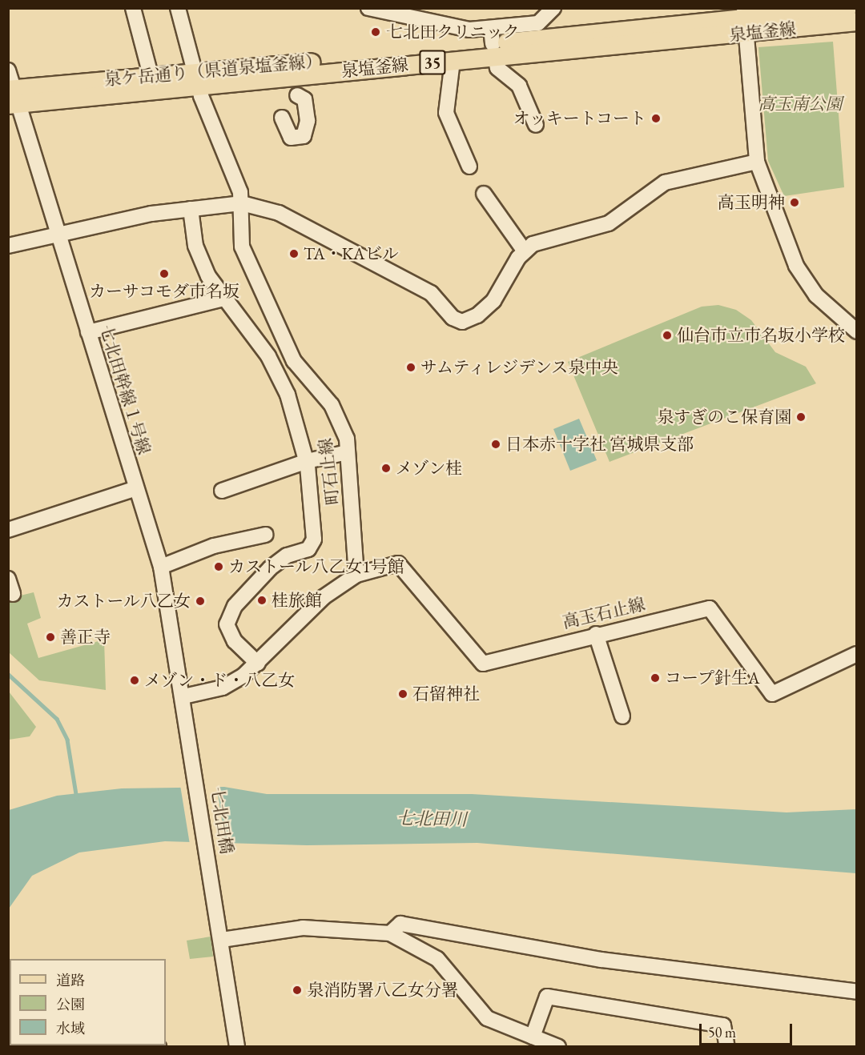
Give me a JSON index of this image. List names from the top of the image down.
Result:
{
  "streets": {
    "main road": ["泉塩釜線", "35", "泉ケ岳通り（県道泉塩釜線）"],
    "street": [
      "七北田幹線１号線",
      "町石止線",
      "高玉石止線",
      "七北田橋"
    ]
  },
  "crossings": [
    ["泉塩釜線", "35"],
    ["泉塩釜線", "泉ケ岳通り（県道泉塩釜線）"],
    ["泉塩釜線", "七北田幹線１号線"],
    ["泉塩釜線", "町石止線"],
    ["泉ケ岳通り（県道泉塩釜線）", "七北田幹線１号線"],
    ["泉ケ岳通り（県道泉塩釜線）", "町石止線"],
    ["七北田幹線１号線", "七北田橋"],
    ["町石止線", "高玉石止線"]
  ],
  "water": ["七北田川"],
  "parks": ["高玉南公園"],
  "places": [
    "七北田クリニック",
    "オッキートコート",
    "高玉明神",
    "TA・KAビル",
    "カーサコモダ市名坂",
    "仙台市立市名坂小学校",
    "サムティレジデンス泉中央",
    "泉すぎのこ保育園",
    "日本赤十字社 宮城県支部",
    "メゾン桂",
    "カストール八乙女1号館",
    "桂旅館",
    "カストール八乙女",
    "善正寺",
    "コープ針生A",
    "メゾン・ド・八乙女",
    "石留神社",
    "泉消防署八乙女分署"
  ],
  "legend": ["道路", "公園", "水域"],
  "scale_bar": "50 m"
}
